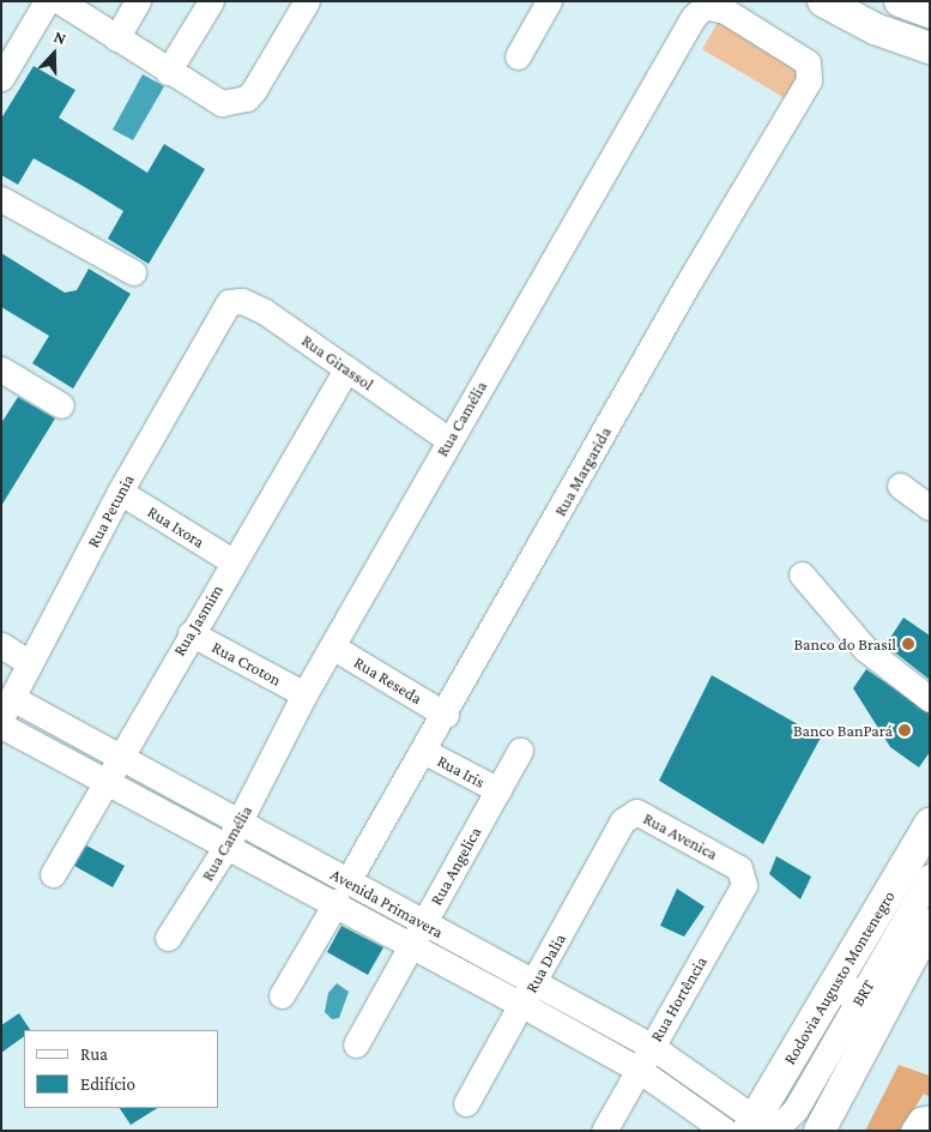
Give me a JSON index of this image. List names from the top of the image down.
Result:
{
  "streets": {
    "main road": ["Rodovia Augusto Montenegro"],
    "street": [
      "Rua Girassol",
      "Rua Camélia",
      "Rua Margarida",
      "Rua Petunia",
      "Rua Ixora",
      "Rua Jasmim",
      "Rua Croton",
      "Rua Reseda",
      "Rua Iris",
      "Rua Avenica",
      "Rua Angelica",
      "Avenida Primavera",
      "Rua Dalia",
      "BRT",
      "Rua Hortência"
    ]
  },
  "crossings": [
    ["Rua Girassol", "Rua Camélia"],
    ["Rua Girassol", "Rua Petunia"],
    ["Rua Girassol", "Rua Jasmim"],
    ["Rua Camélia", "Rua Margarida"],
    ["Rua Camélia", "Rua Croton"],
    ["Rua Camélia", "Rua Reseda"],
    ["Rua Camélia", "Avenida Primavera"],
    ["Rua Margarida", "Rua Reseda"],
    ["Rua Margarida", "Rua Iris"],
    ["Rua Margarida", "Avenida Primavera"],
    ["Rua Petunia", "Rua Ixora"],
    ["Rua Petunia", "Avenida Primavera"],
    ["Rua Ixora", "Rua Jasmim"],
    ["Rua Jasmim", "Rua Croton"],
    ["Rua Jasmim", "Avenida Primavera"],
    ["Rua Iris", "Rua Angelica"],
    ["Rua Avenica", "Rua Dalia"],
    ["Rua Avenica", "Rua Hortência"],
    ["Rua Angelica", "Avenida Primavera"],
    ["Avenida Primavera", "Rua Dalia"],
    ["Avenida Primavera", "Rodovia Augusto Montenegro"],
    ["Avenida Primavera", "BRT"],
    ["Avenida Primavera", "Rua Hortência"],
    ["Rodovia Augusto Montenegro", "BRT"]
  ],
  "places": ["Banco do Brasil", "Banco BanPará"],
  "legend": ["Rua", "Edifício"],
  "north": "top"
}
